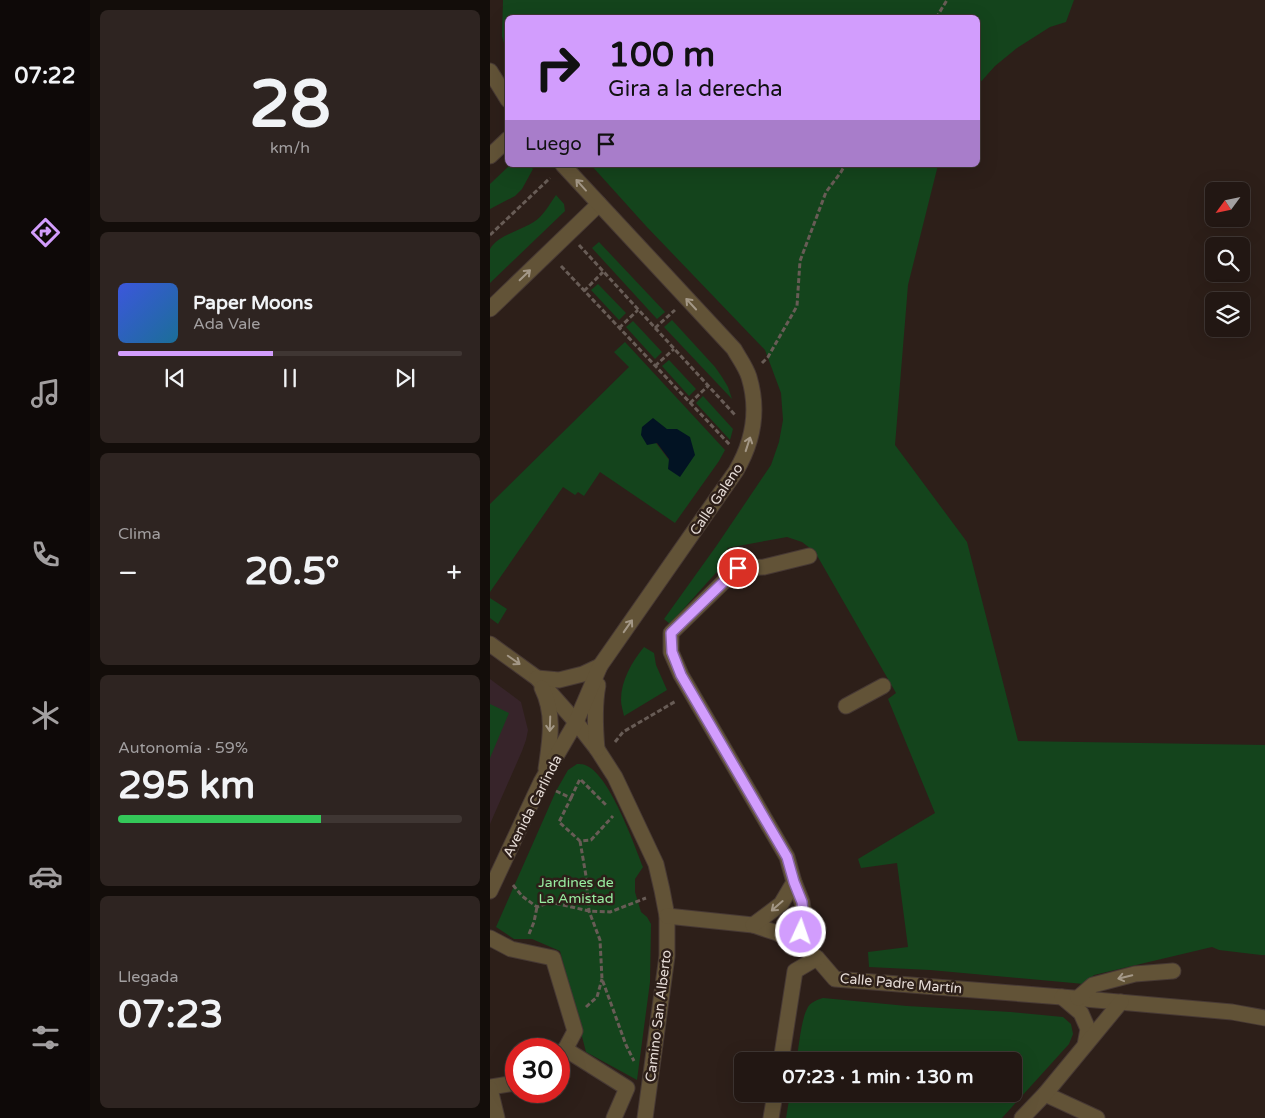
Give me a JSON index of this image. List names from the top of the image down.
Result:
{
  "streets": {
    "street": [
      "Calle Galeno",
      "Avenida Carlinda",
      "Calle Padre Martín",
      "Camino San Alberto"
    ]
  },
  "crossings": [
    ["Calle Galeno", "Avenida Carlinda"],
    ["Calle Galeno", "Camino San Alberto"],
    ["Avenida Carlinda", "Camino San Alberto"],
    ["Calle Padre Martín", "Camino San Alberto"]
  ],
  "one_way": ["Calle Galeno"],
  "parks": ["Jardines de La Amistad"],
  "north": "bottom left",
  "page": {
    "tabs": "07:22",
    "tile": [
      ["28", "km/h"],
      "Clima",
      ["Autonomía · 59%", "295 km"],
      ["Llegada", "07:23"]
    ],
    "turn": ["100 m", "Gira a la derecha"],
    "then": "Luego",
    "song": ["Paper Moons", "Ada Vale"],
    "heat": ["−", "20.5°", "+"],
    "limit": "30",
    "trip": "07:23 · 1 min · 130 m"
  }
}
